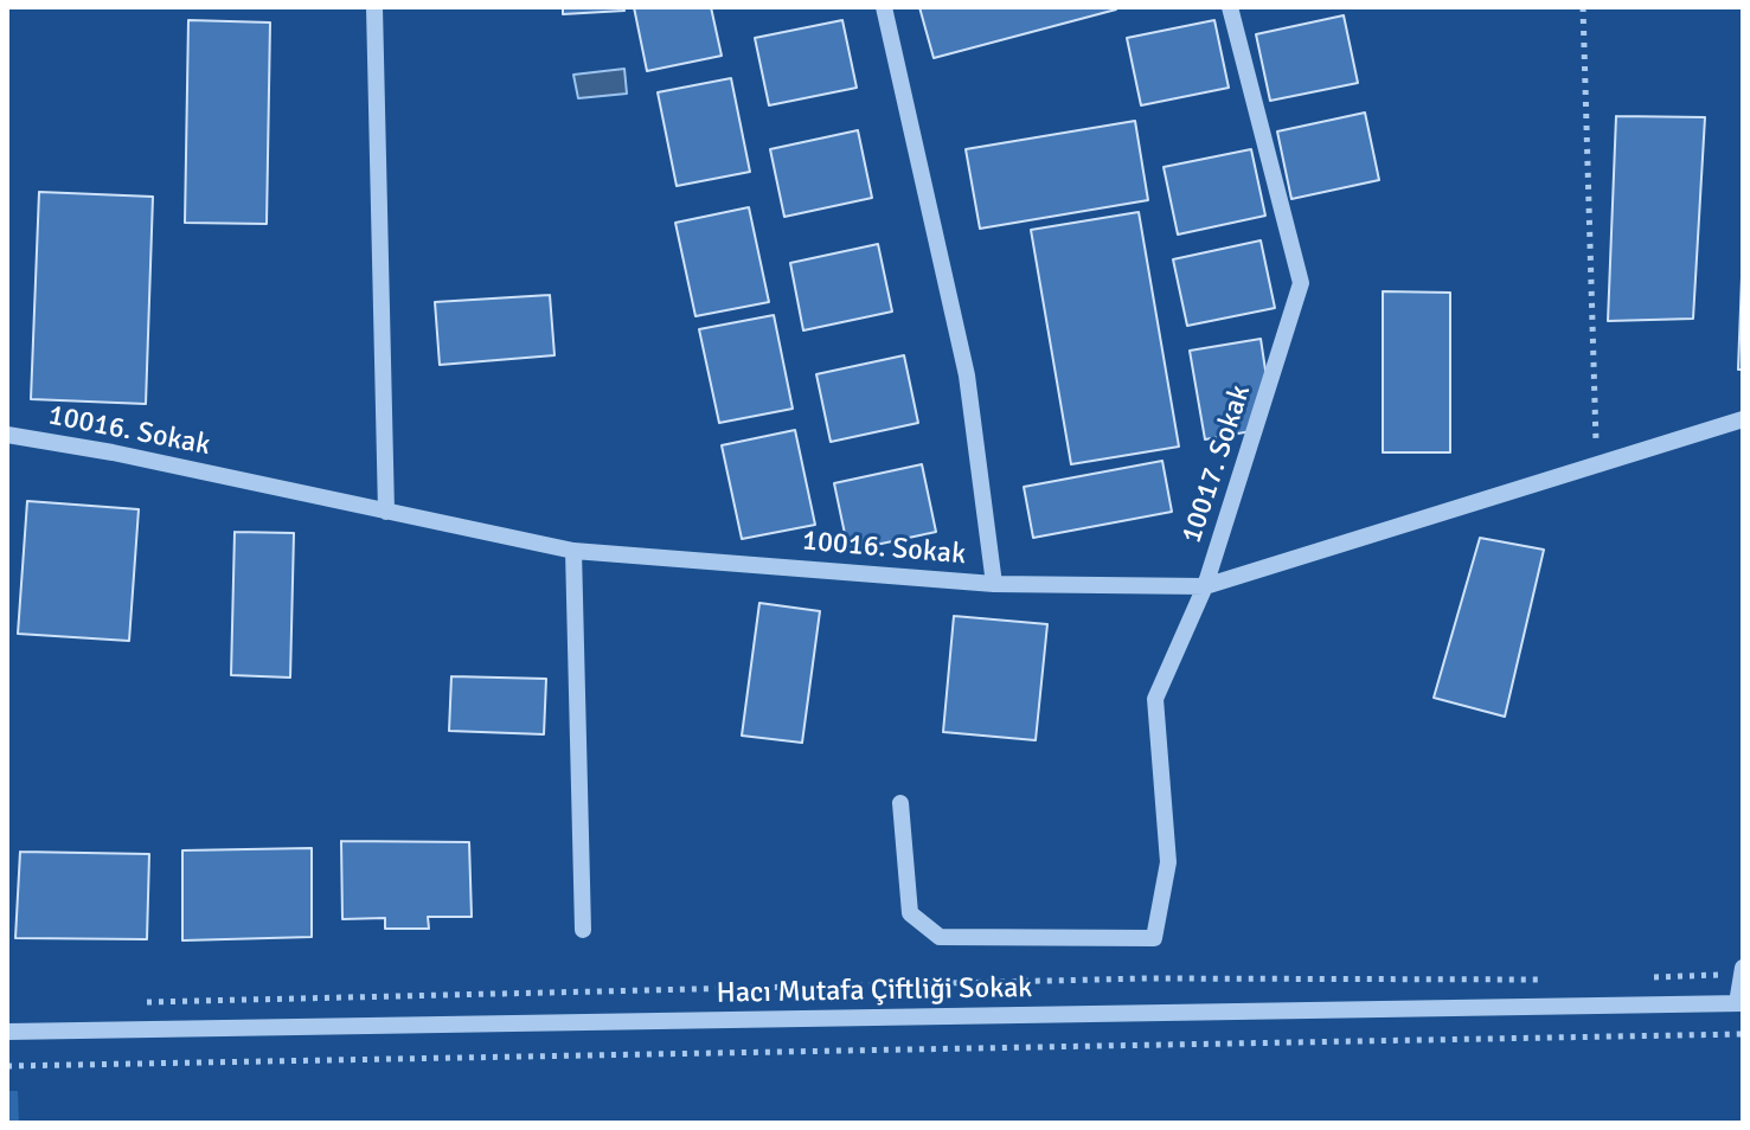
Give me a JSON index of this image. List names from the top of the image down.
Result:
{
  "streets": {
    "street": ["10016. Sokak", "10017. Sokak", "Hacı Mutafa Çiftliği Sokak"]
  },
  "crossings": [
    ["10016. Sokak", "10017. Sokak"]
  ]
}
